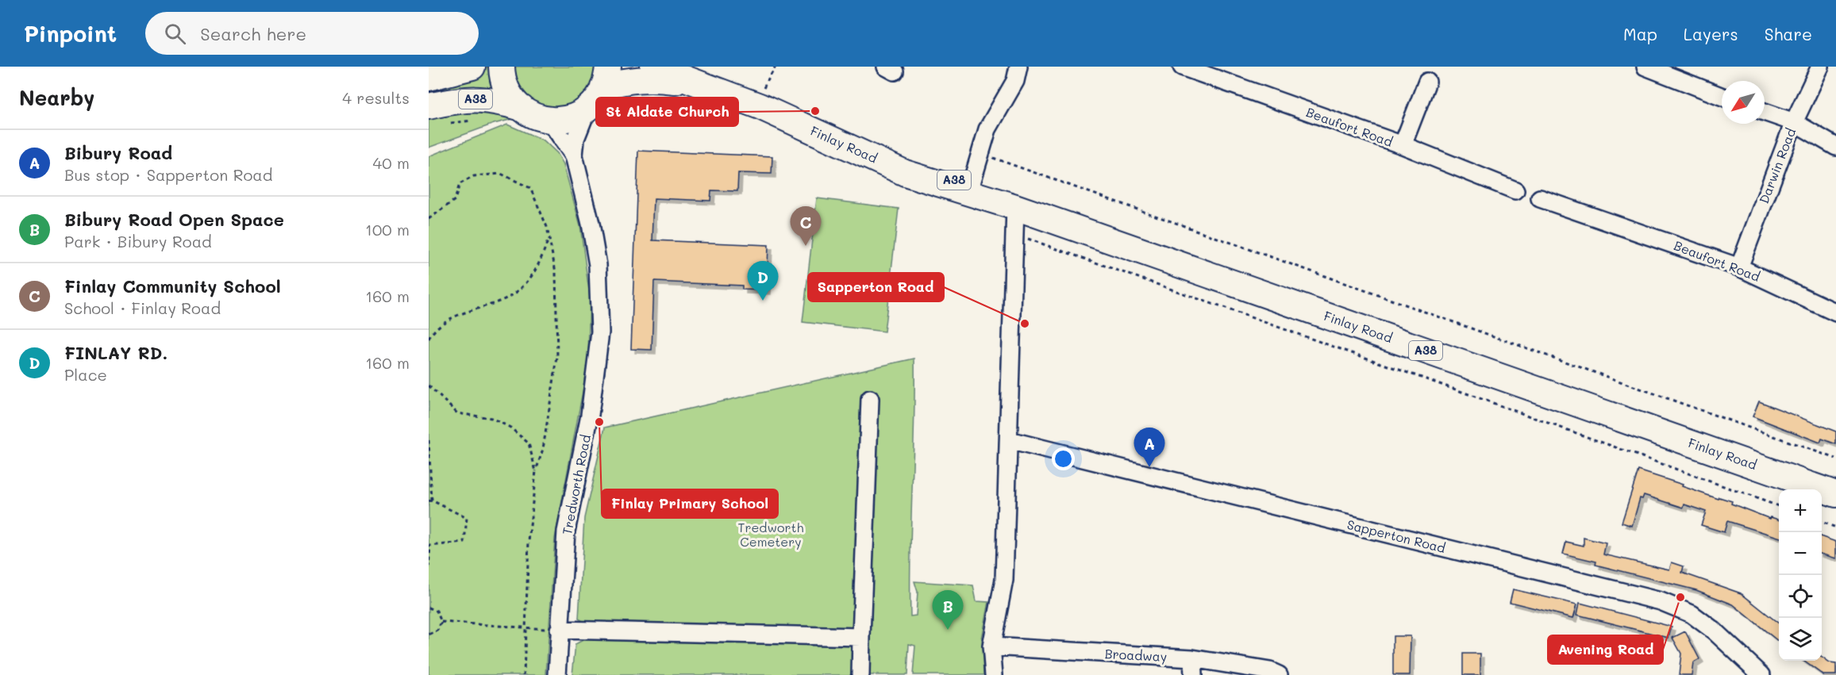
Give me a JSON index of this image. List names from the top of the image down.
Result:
{
  "streets": {
    "highway": ["A38", "Finlay Road"],
    "street": [
      "Beaufort Road",
      "Darwin Road",
      "Tredworth Road",
      "Sapperton Road",
      "Broadway"
    ]
  },
  "crossings": [
    ["A38", "Finlay Road"],
    ["A38", "Tredworth Road"],
    ["Beaufort Road", "Darwin Road"]
  ],
  "parks": ["Tredworth Cemetery"],
  "places": [
    "St Aldate Church",
    "Sapperton Road",
    "Finlay Primary School",
    "Avening Road"
  ],
  "north": "bottom left",
  "page": {
    "header": "Pinpoint",
    "search": "Search here",
    "nav": ["Map", "Layers", "Share"],
    "heading": ["Nearby", "4 results"],
    "list": [
      {
        "mark": "A",
        "name": "Bibury Road",
        "note": "Bus stop · Sapperton Road",
        "value": "40 m"
      },
      {
        "mark": "B",
        "name": "Bibury Road Open Space",
        "note": "Park · Bibury Road",
        "value": "100 m"
      },
      {
        "mark": "C",
        "name": "Finlay Community School",
        "note": "School · Finlay Road",
        "value": "160 m"
      },
      {
        "mark": "D",
        "name": "FINLAY RD.",
        "note": "Place",
        "value": "160 m"
      }
    ],
    "pins": [
      "C",
      "D",
      "A",
      "B"
    ],
    "map_buttons": ["+", "−"]
  }
}
